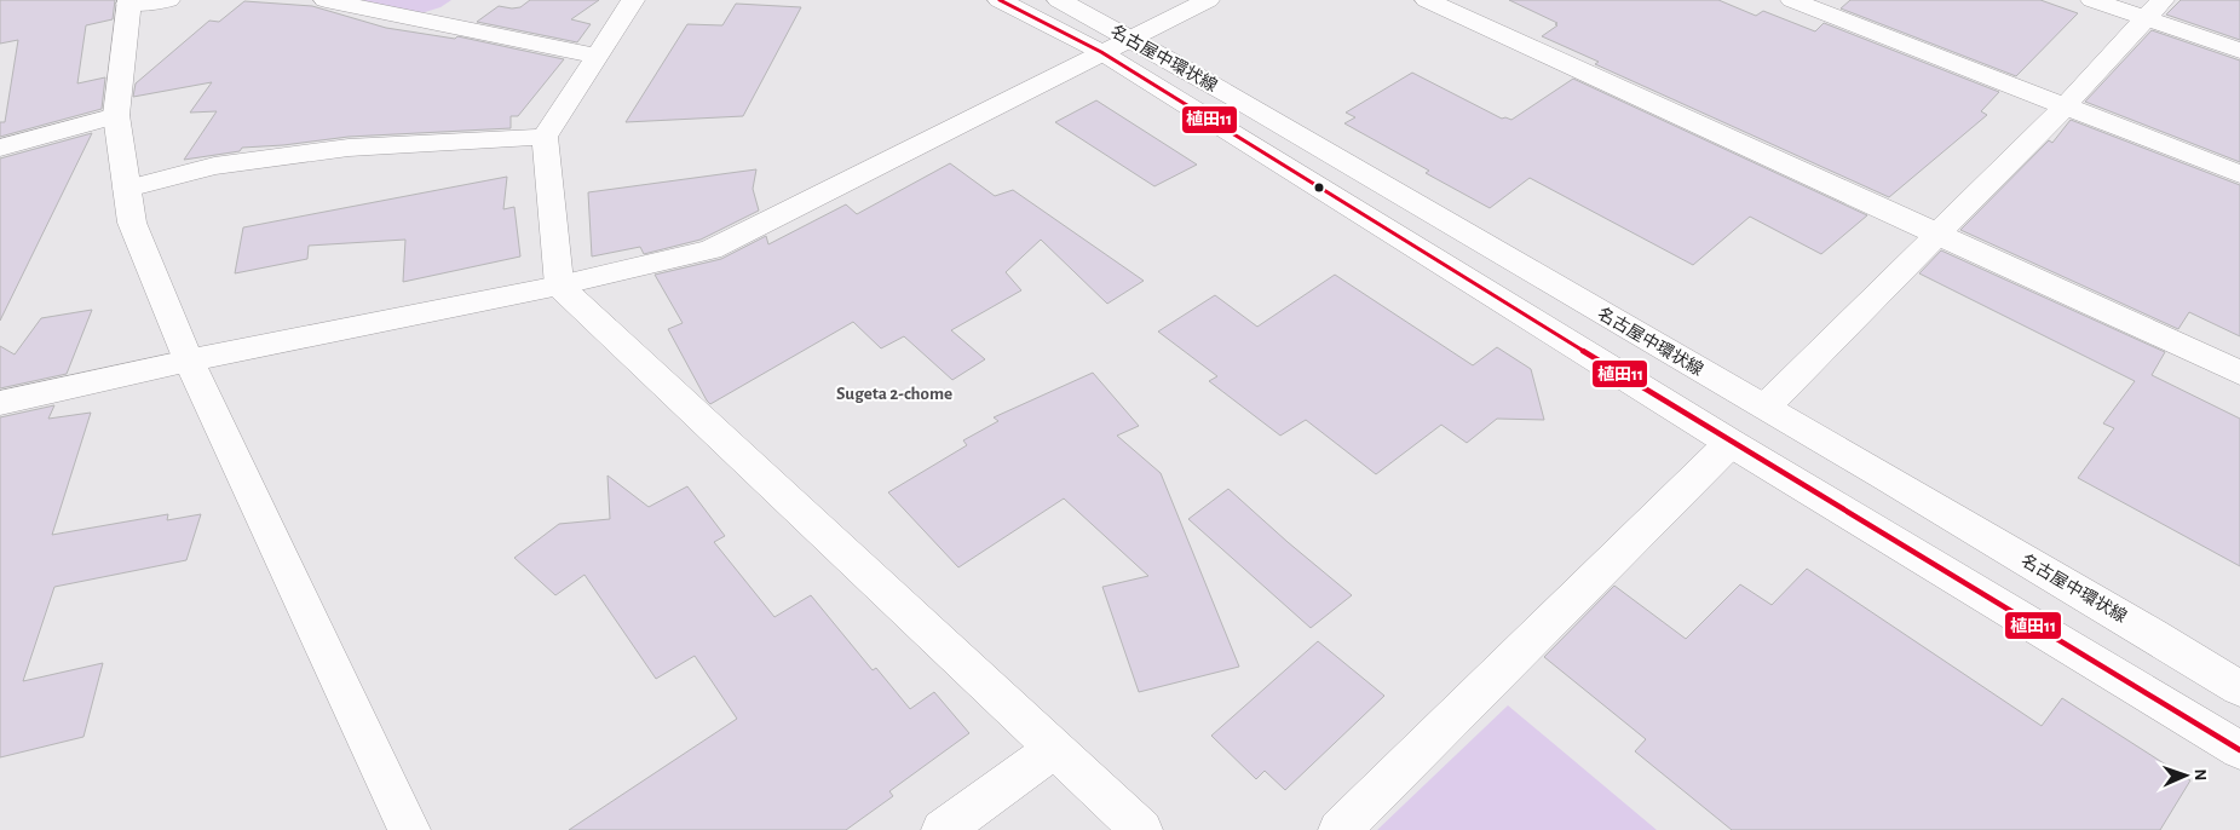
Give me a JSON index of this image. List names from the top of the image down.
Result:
{
  "streets": {
    "street": ["名古屋中環状線"]
  },
  "districts": ["Sugeta 2-chome"],
  "lines": ["transit line 植田11"],
  "north": "right"
}
